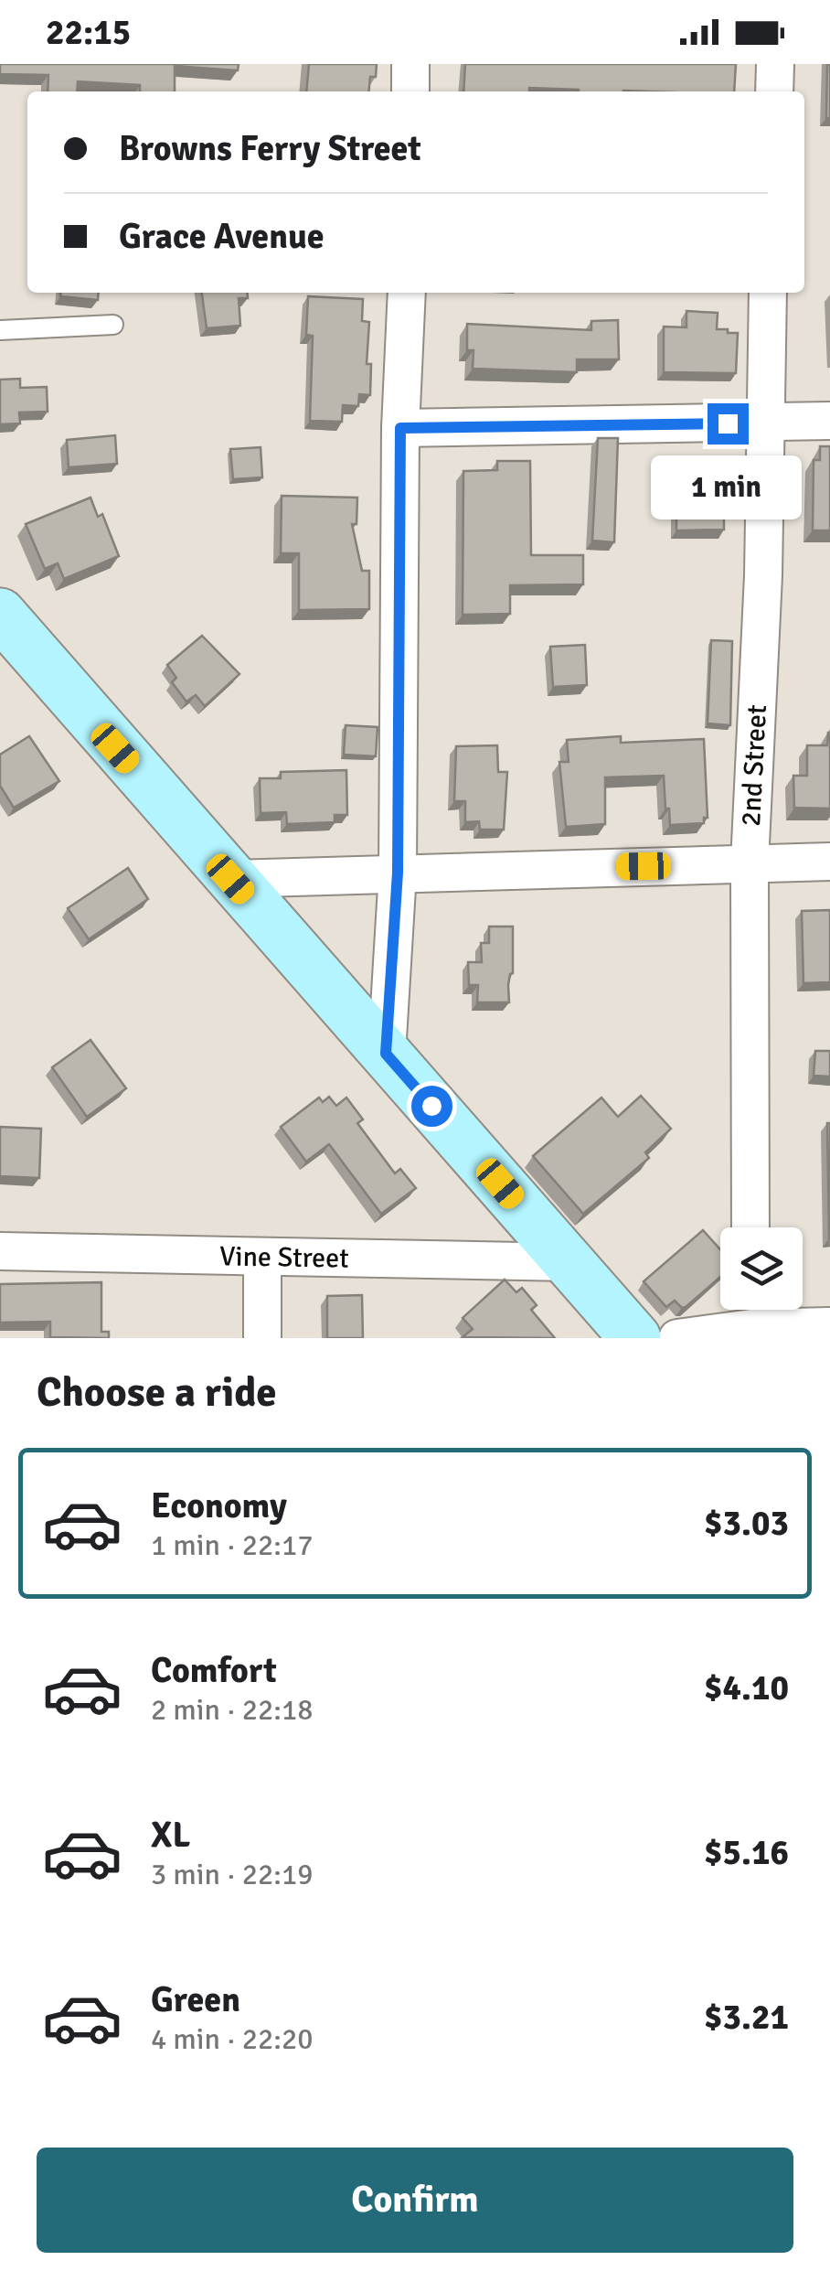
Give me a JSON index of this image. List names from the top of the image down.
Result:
{
  "streets": {
    "street": ["2nd Street", "Vine Street"]
  },
  "page": {
    "status": "22:15",
    "banner": ["Browns Ferry Street", "Grace Avenue"],
    "bubble": "1 min",
    "heading": "Choose a ride",
    "list": [
      {
        "name": "Economy",
        "note": "1 min · 22:17",
        "value": "$3.03"
      },
      {
        "name": "Comfort",
        "note": "2 min · 22:18",
        "value": "$4.10"
      },
      {
        "name": "XL",
        "note": "3 min · 22:19",
        "value": "$5.16"
      },
      {
        "name": "Green",
        "note": "4 min · 22:20",
        "value": "$3.21"
      }
    ],
    "buttons": "Confirm"
  }
}
